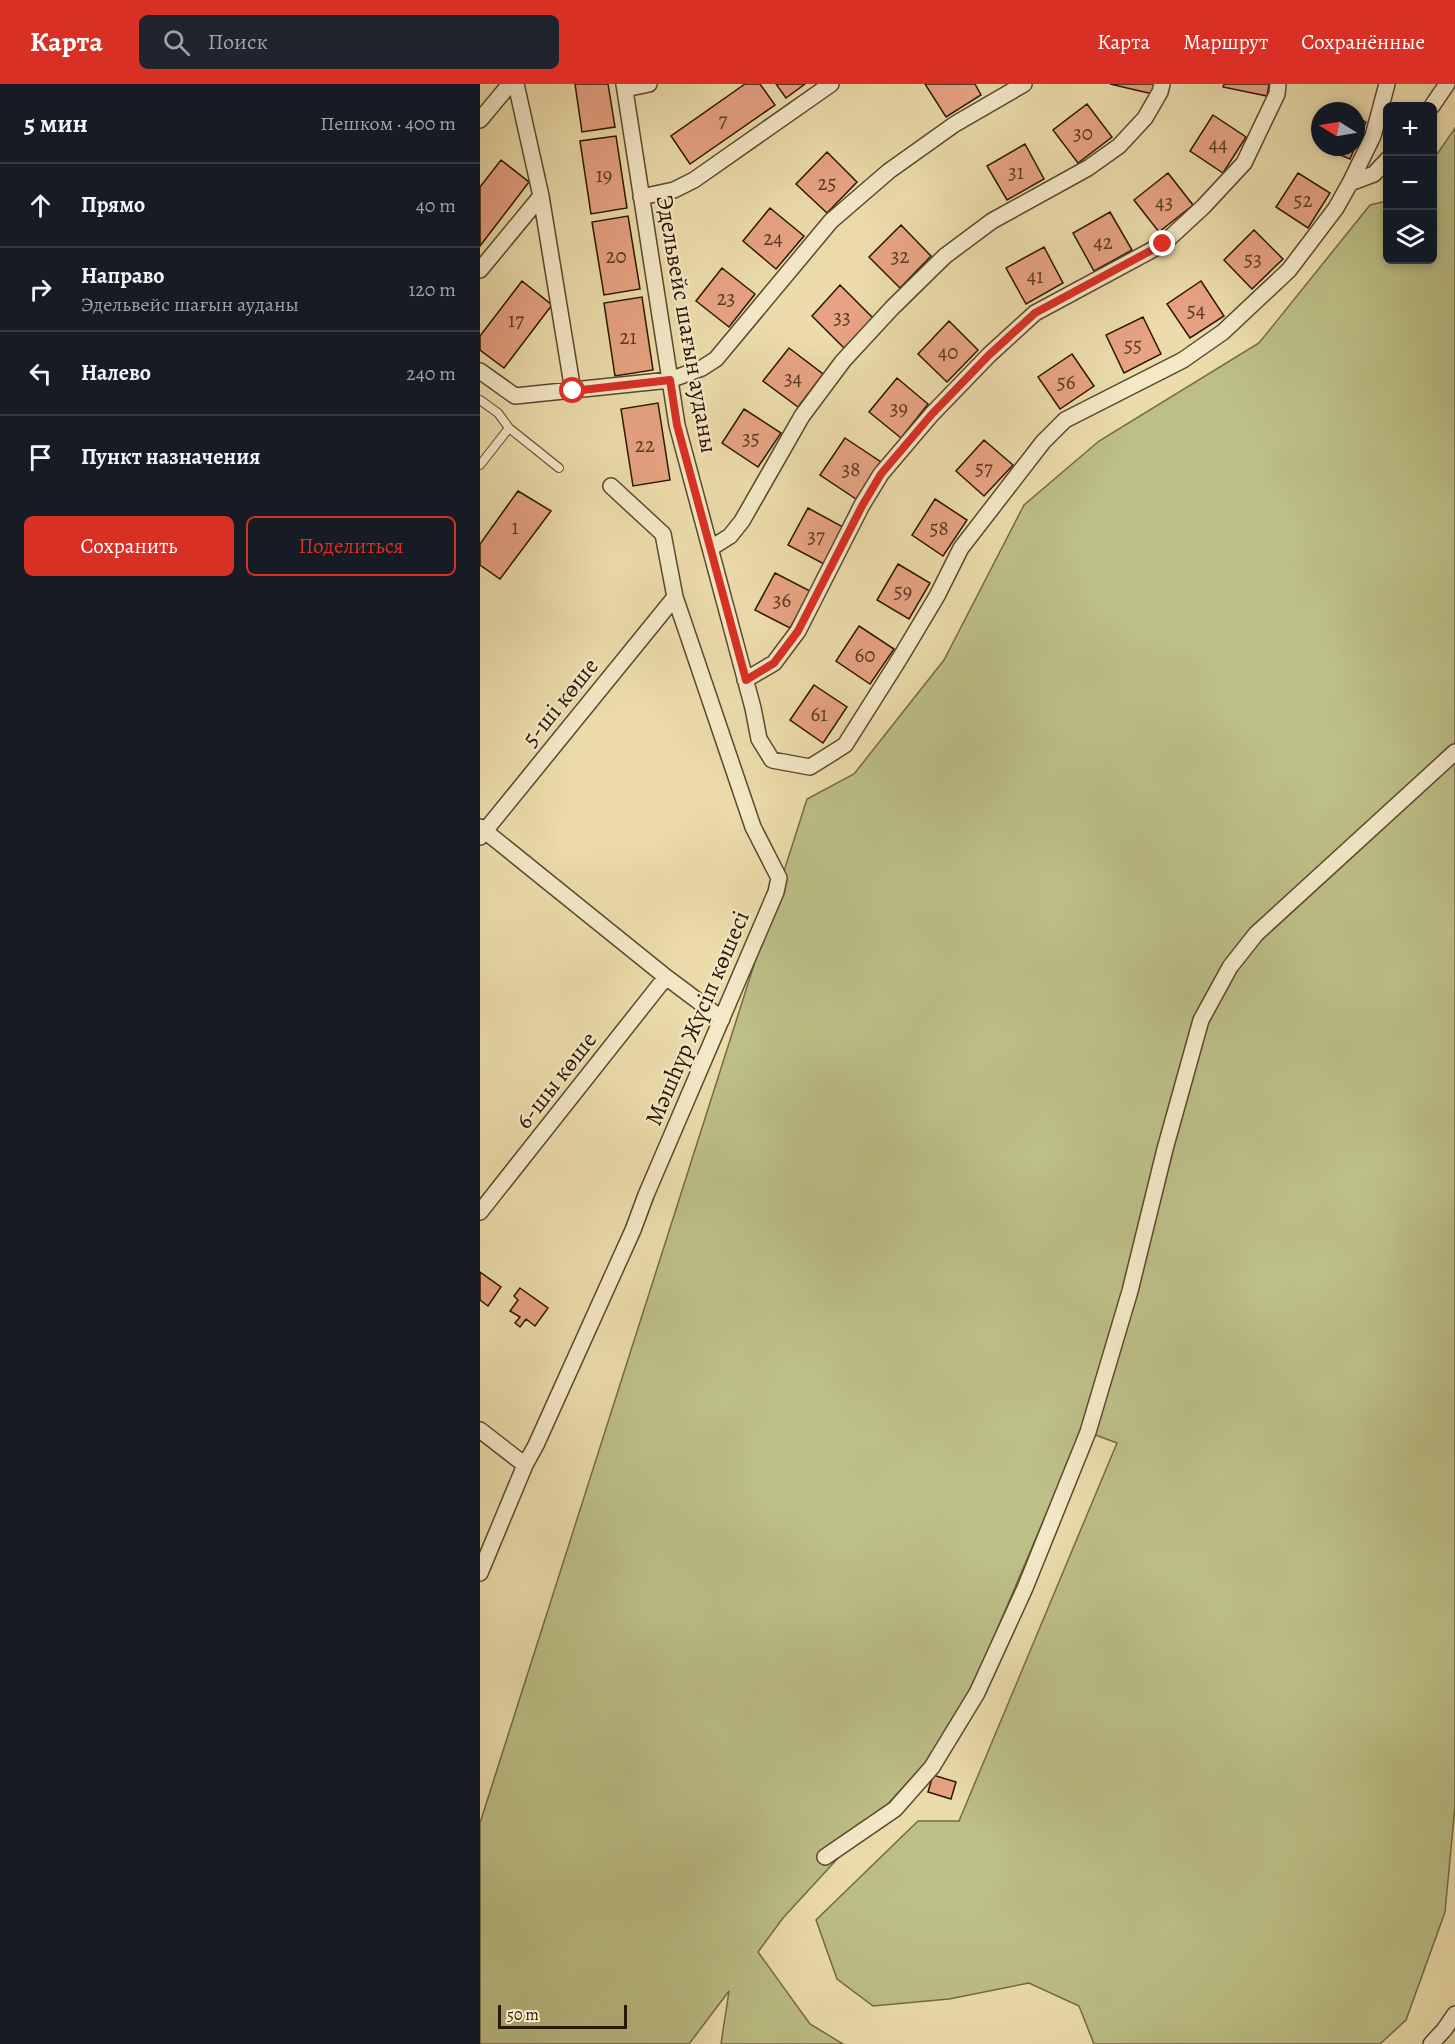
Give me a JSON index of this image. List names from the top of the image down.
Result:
{
  "streets": {
    "street": [
      "Эдельвейс шағын ауданы",
      "5-ші көше",
      "Мәшhүр Жүсіп көшесі",
      "6-шы көше"
    ]
  },
  "crossings": [
    ["5-ші көше", "Мәшhүр Жүсіп көшесі"]
  ],
  "house_numbers": [
    "7",
    "30",
    "44",
    "31",
    "19",
    "25",
    "52",
    "43",
    "24",
    "42",
    "20",
    "32",
    "53",
    "41",
    "23",
    "54",
    "33",
    "17",
    "21",
    "55",
    "40",
    "34",
    "56",
    "39",
    "35",
    "22",
    "57",
    "38",
    "1",
    "58",
    "37",
    "59",
    "36",
    "60",
    "61"
  ],
  "scale_bar": "50 m",
  "north": "left",
  "page": {
    "header": "Карта",
    "search": "Поиск",
    "nav": ["Карта", "Маршрут", "Сохранённые"],
    "heading": ["5 мин", "Пешком · 400 m"],
    "map_buttons": ["+", "−"],
    "list": [
      ["Прямо", "40 m"],
      ["Направо", "Эдельвейс шағын ауданы", "120 m"],
      ["Налево", "240 m"],
      "Пункт назначения"
    ],
    "buttons": ["Сохранить", "Поделиться"],
    "scale": "50 m"
  }
}
